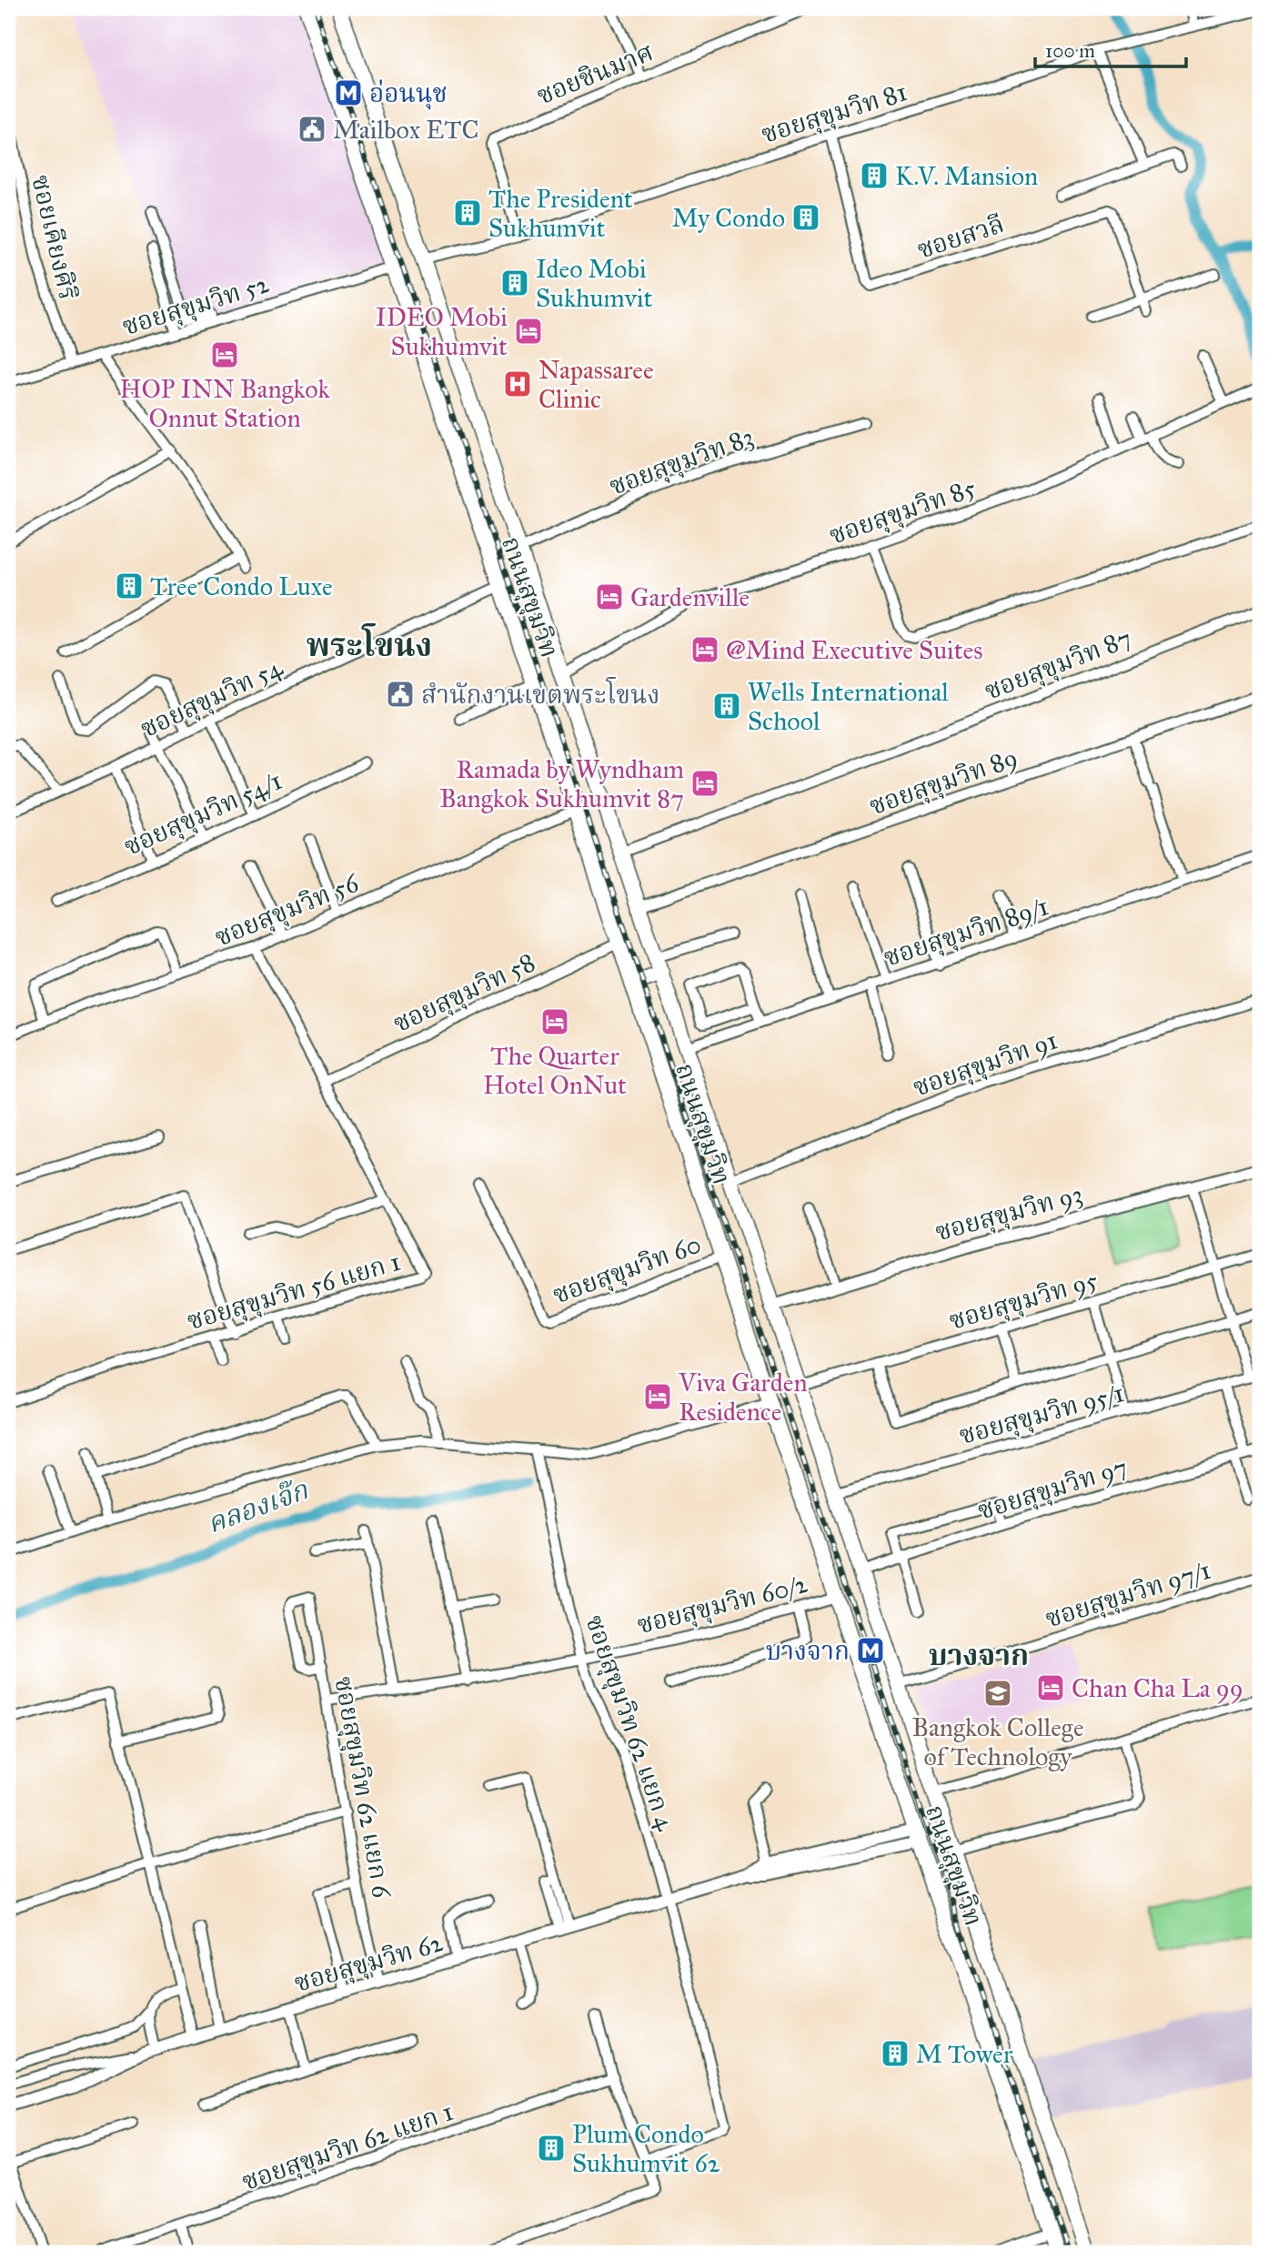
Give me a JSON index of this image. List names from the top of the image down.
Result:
{
  "streets": {
    "main road": ["ถนนสุขุมวิท"],
    "street": [
      "ซอยชินมาศ",
      "ซอยสุขุมวิท 81",
      "ซอยสวลี",
      "ซอยเคียงศิริ",
      "ซอยสุขุมวิท 52",
      "ซอยสุขุมวิท 83",
      "ซอยสุขุมวิท 85",
      "ซอยสุขุมวิท 87",
      "ซอยสุขุมวิท 54",
      "ซอยสุขุมวิท 89",
      "ซอยสุขุมวิท 54/1",
      "ซอยสุขุมวิท 56",
      "ซอยสุขุมวิท 89/1",
      "ซอยสุขุมวิท 58",
      "ซอยสุขุมวิท 91",
      "ซอยสุขุมวิท 93",
      "ซอยสุขุมวิท 60",
      "ซอยสุขุมวิท 56 แยก 1",
      "ซอยสุขุมวิท 95",
      "ซอยสุขุมวิท 95/1",
      "ซอยสุขุมวิท 97",
      "ซอยสุขุมวิท 97/1",
      "ซอยสุขุมวิท 60/2",
      "ซอยสุขุมวิท 62 แยก 4",
      "ซอยสุขุมวิท 62 แยก 6",
      "ซอยสุขุมวิท 62",
      "ซอยสุขุมวิท 62 แยก 1"
    ]
  },
  "crossings": [
    ["ซอยชินมาศ", "ซอยสุขุมวิท 81"],
    ["ซอยสุขุมวิท 81", "ซอยสวลี"],
    ["ซอยสุขุมวิท 81", "ถนนสุขุมวิท"],
    ["ซอยเคียงศิริ", "ซอยสุขุมวิท 52"],
    ["ซอยสุขุมวิท 52", "ถนนสุขุมวิท"],
    ["ซอยสุขุมวิท 83", "ถนนสุขุมวิท"],
    ["ซอยสุขุมวิท 85", "ถนนสุขุมวิท"],
    ["ถนนสุขุมวิท", "ซอยสุขุมวิท 87"],
    ["ถนนสุขุมวิท", "ซอยสุขุมวิท 54"],
    ["ถนนสุขุมวิท", "ซอยสุขุมวิท 89"],
    ["ถนนสุขุมวิท", "ซอยสุขุมวิท 56"],
    ["ถนนสุขุมวิท", "ซอยสุขุมวิท 89/1"],
    ["ถนนสุขุมวิท", "ซอยสุขุมวิท 58"],
    ["ถนนสุขุมวิท", "ซอยสุขุมวิท 91"],
    ["ถนนสุขุมวิท", "ซอยสุขุมวิท 93"],
    ["ถนนสุขุมวิท", "ซอยสุขุมวิท 60"],
    ["ถนนสุขุมวิท", "ซอยสุขุมวิท 95"],
    ["ถนนสุขุมวิท", "ซอยสุขุมวิท 95/1"],
    ["ถนนสุขุมวิท", "ซอยสุขุมวิท 97"],
    ["ถนนสุขุมวิท", "ซอยสุขุมวิท 97/1"],
    ["ถนนสุขุมวิท", "ซอยสุขุมวิท 60/2"],
    ["ถนนสุขุมวิท", "ซอยสุขุมวิท 62"],
    ["ซอยสุขุมวิท 56", "ซอยสุขุมวิท 56 แยก 1"],
    ["ซอยสุขุมวิท 58", "ซอยสุขุมวิท 56 แยก 1"],
    ["ซอยสุขุมวิท 60/2", "ซอยสุขุมวิท 62 แยก 4"],
    ["ซอยสุขุมวิท 60/2", "ซอยสุขุมวิท 62 แยก 6"],
    ["ซอยสุขุมวิท 62 แยก 4", "ซอยสุขุมวิท 62"],
    ["ซอยสุขุมวิท 62 แยก 6", "ซอยสุขุมวิท 62"]
  ],
  "districts": ["พระโขนง", "บางจาก"],
  "water": ["คลองเจ๊ก"],
  "places": {
    "metro station": ["อ่อนนุช", "บางจาก"],
    "public building": ["Mailbox ETC", "สำนักงานเขตพระโขนง"],
    "building": [
      "K.V. Mansion",
      "The President Sukhumvit",
      "My Condo",
      "Ideo Mobi Sukhumvit",
      "Tree Condo Luxe",
      "Wells International School",
      "M Tower",
      "Plum Condo Sukhumvit 62"
    ],
    "hotel": [
      "IDEO Mobi Sukhumvit",
      "HOP INN Bangkok Onnut Station",
      "Gardenville",
      "@Mind Executive Suites",
      "Ramada by Wyndham Bangkok Sukhumvit 87",
      "The Quarter Hotel OnNut",
      "Viva Garden Residence",
      "Chan Cha La 99"
    ],
    "hospital": ["Napassaree Clinic"],
    "school or university": ["Bangkok College of Technology"]
  },
  "scale_bar": "100 m"
}
